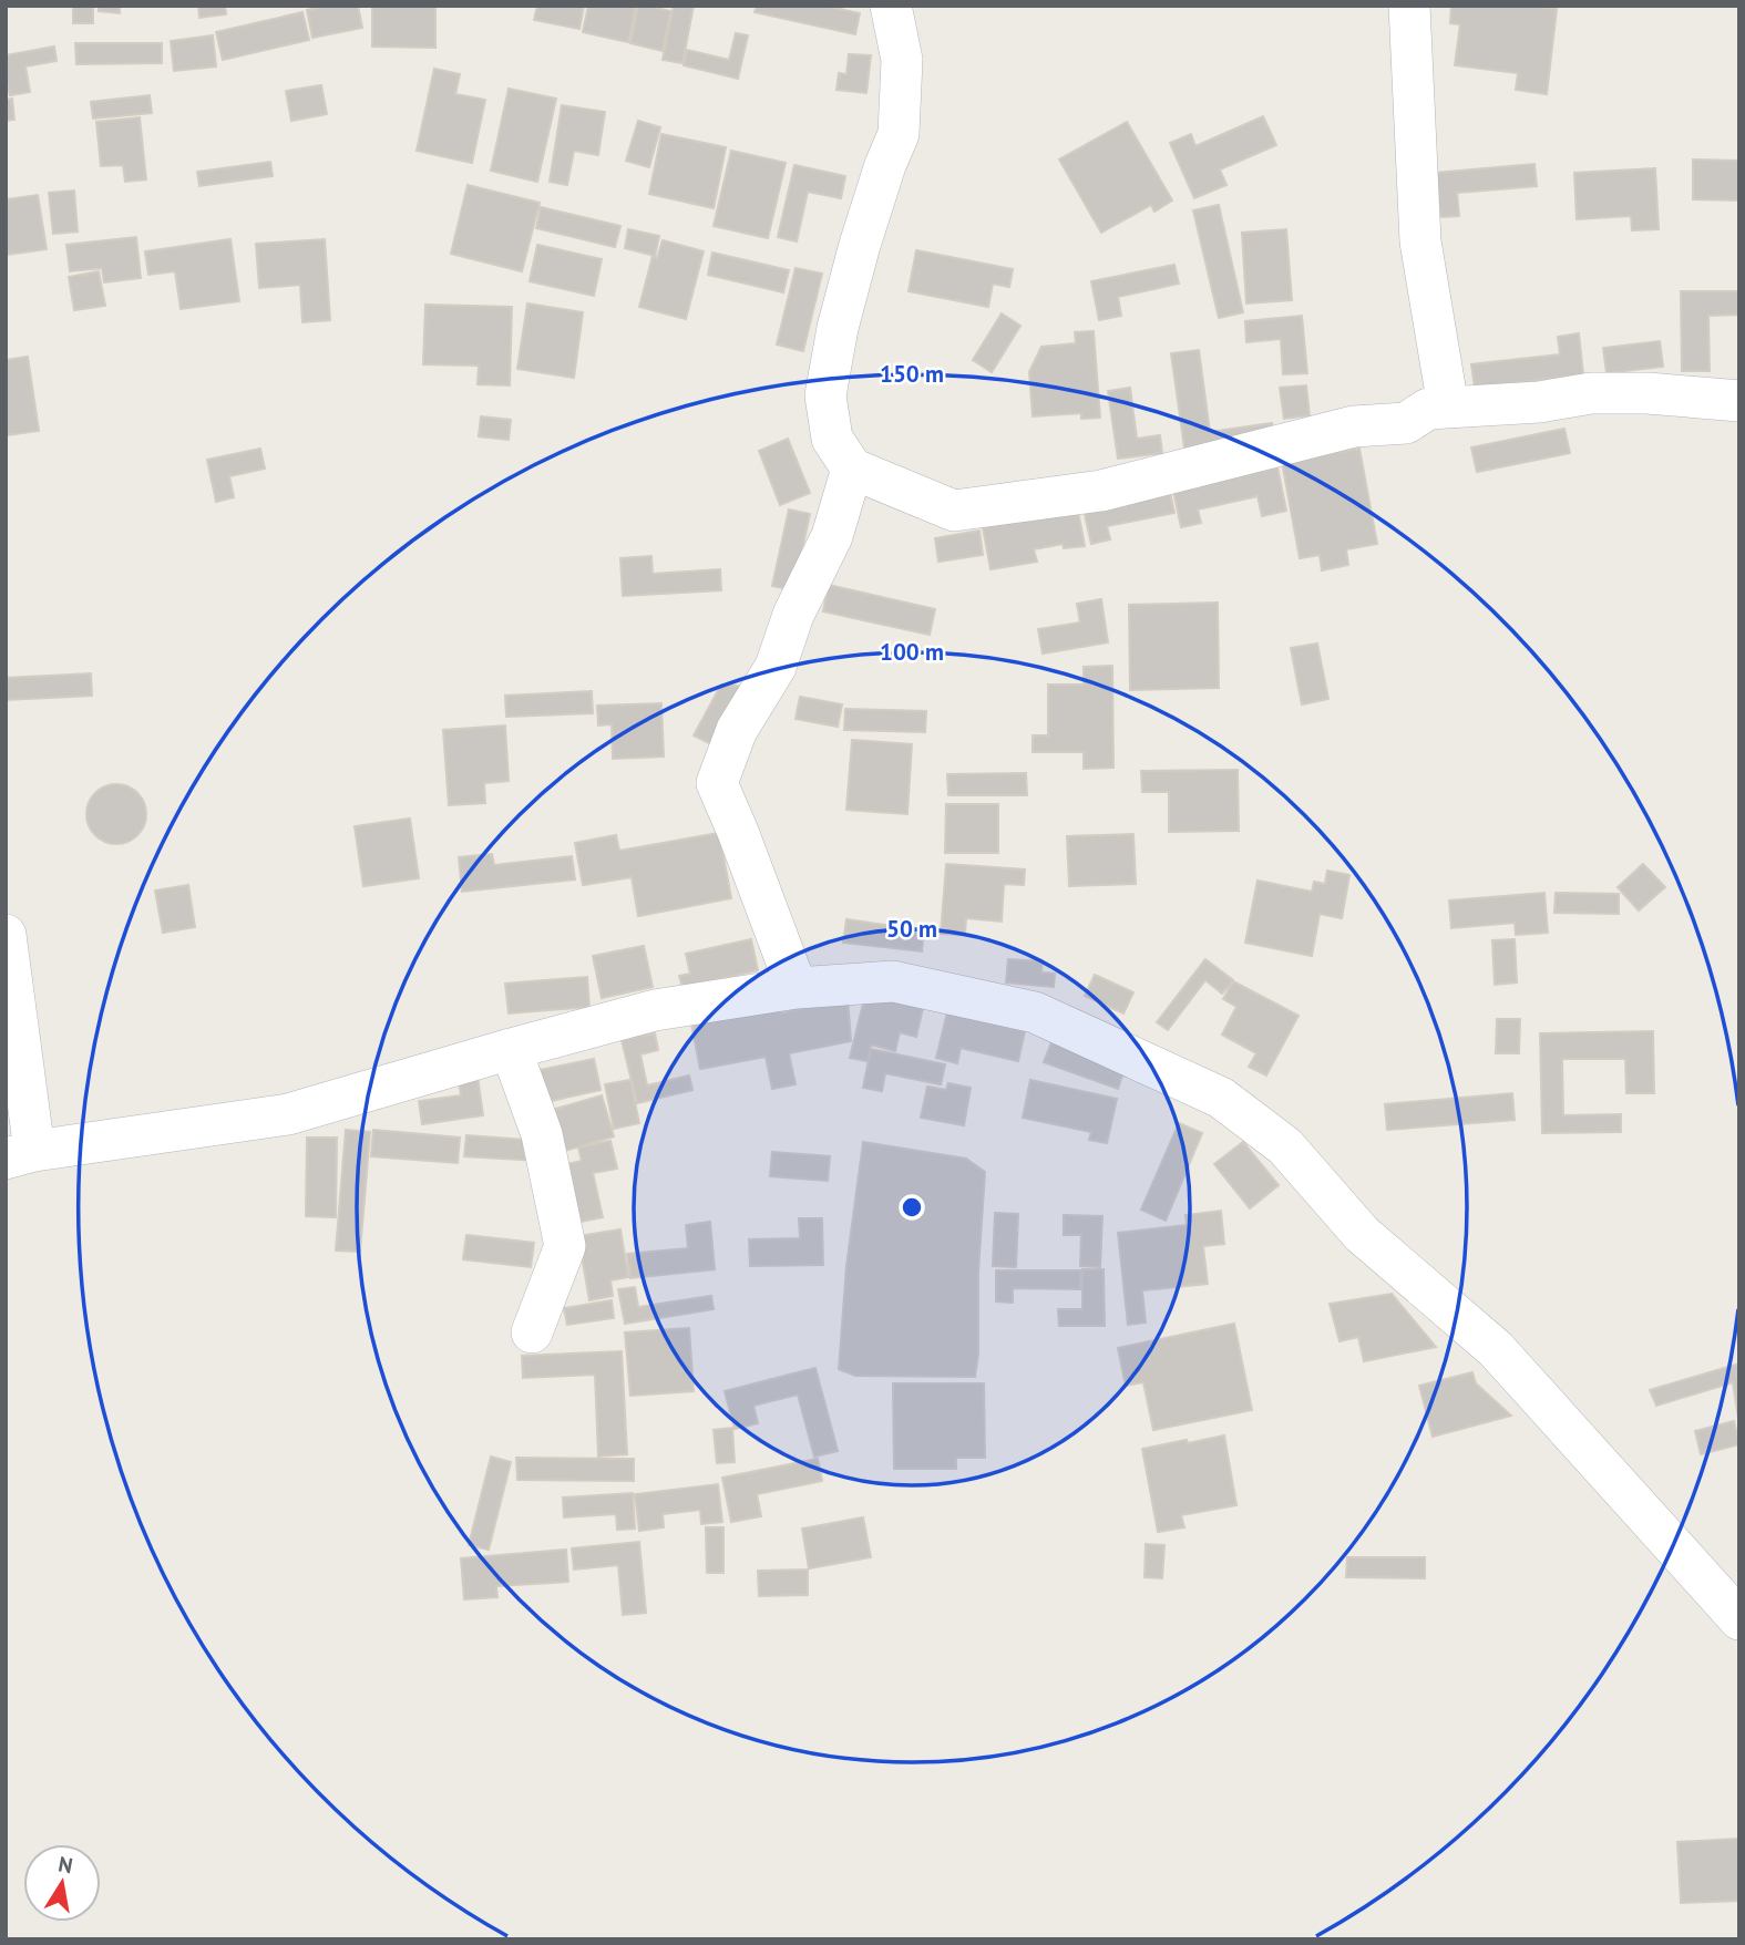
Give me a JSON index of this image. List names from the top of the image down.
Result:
{
  "north": "top",
  "rings": ["150 m", "100 m", "50 m"]
}
